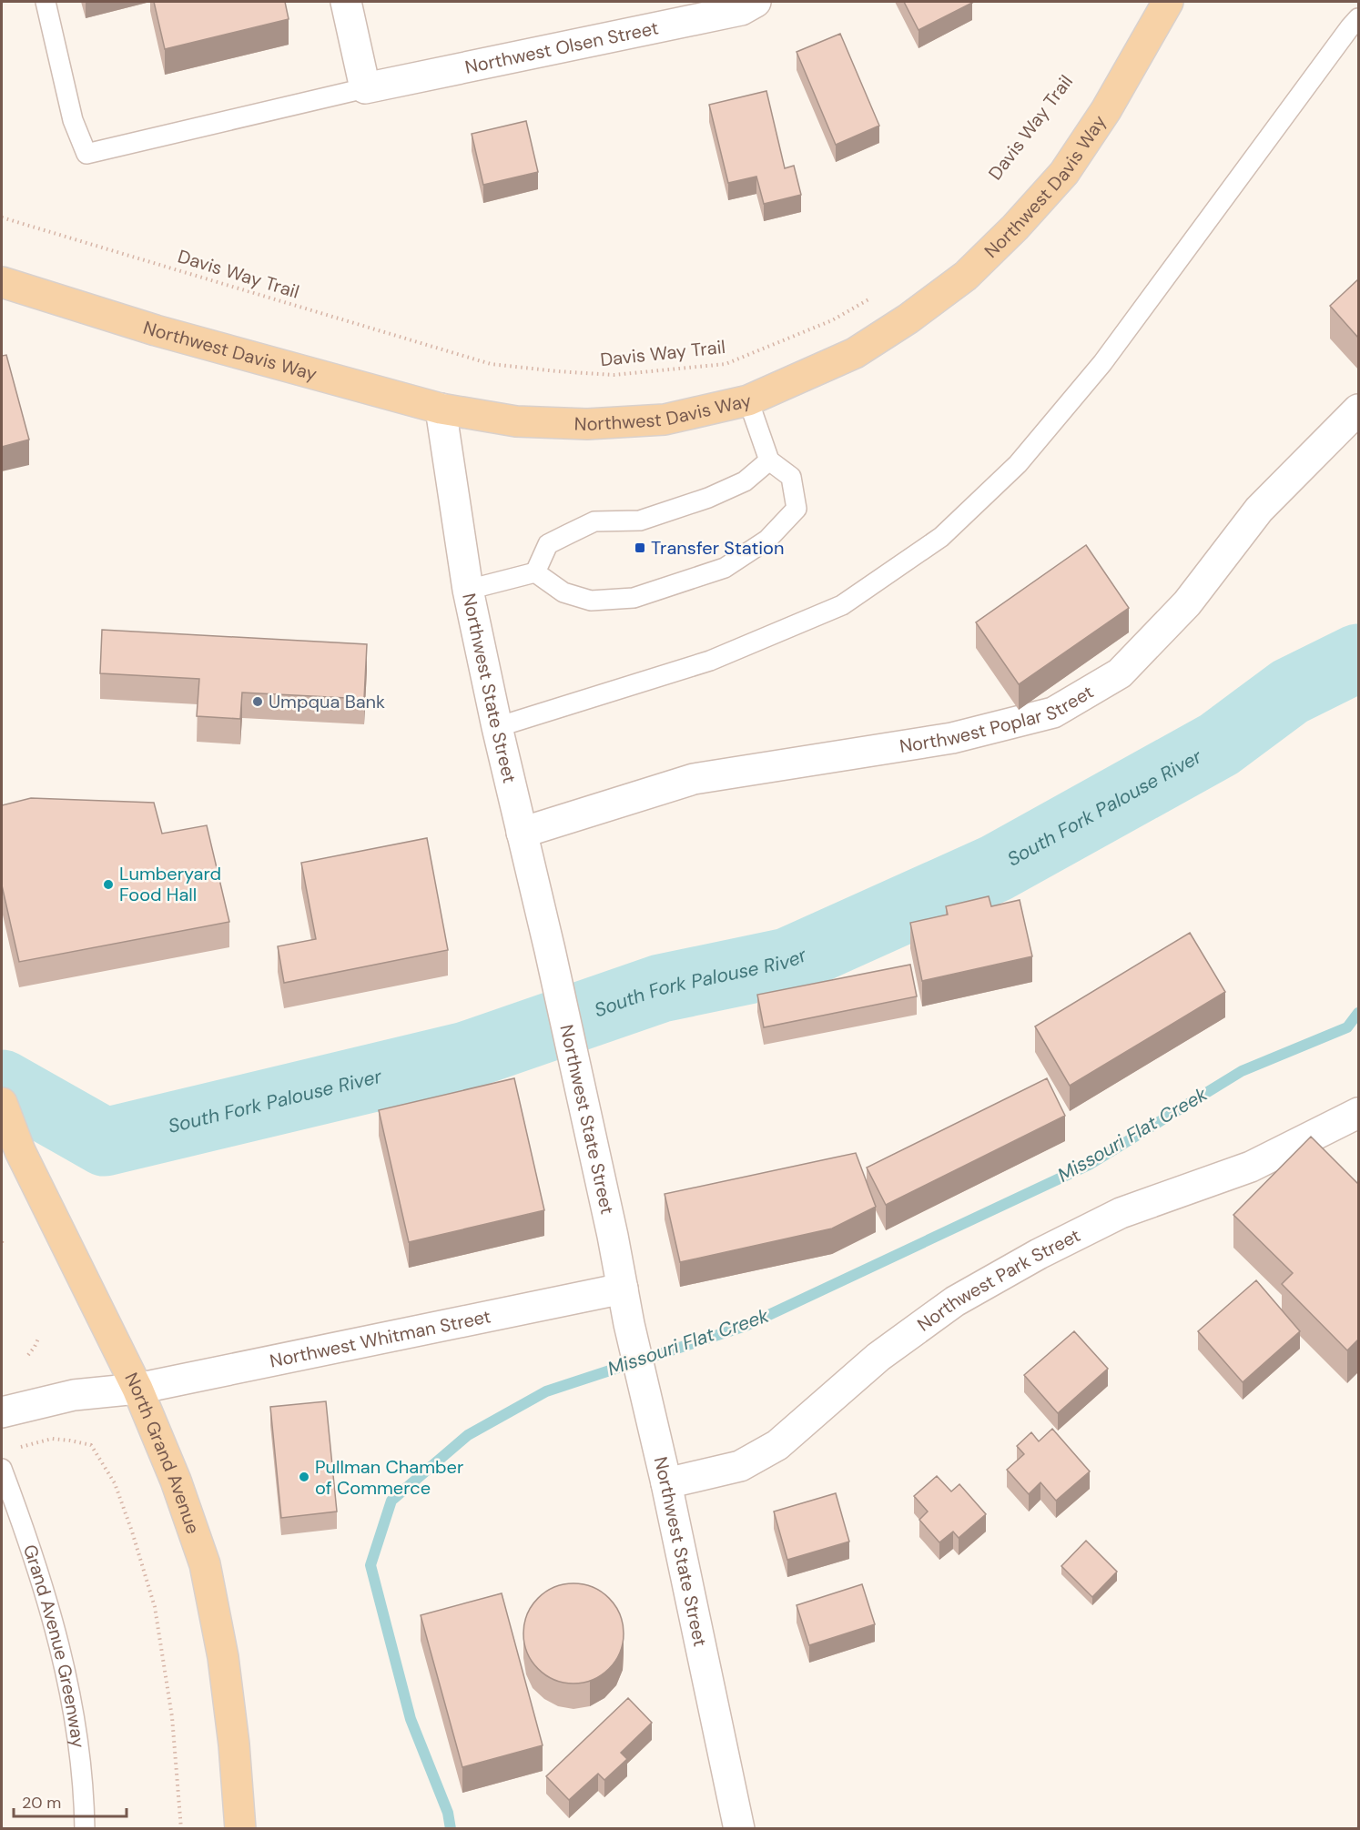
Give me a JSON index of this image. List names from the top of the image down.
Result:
{
  "streets": {
    "main road": ["Northwest Davis Way", "North Grand Avenue"],
    "street": [
      "Northwest Olsen Street",
      "Northwest State Street",
      "Northwest Poplar Street",
      "Northwest Park Street",
      "Northwest Whitman Street"
    ],
    "lane": ["Grand Avenue Greenway"],
    "path": ["Davis Way Trail"]
  },
  "crossings": [
    ["Northwest Davis Way", "Northwest State Street"],
    ["Northwest State Street", "Northwest Poplar Street"],
    ["Northwest State Street", "Northwest Park Street"],
    ["Northwest State Street", "Northwest Whitman Street"],
    ["Northwest Whitman Street", "North Grand Avenue"]
  ],
  "water": ["South Fork Palouse River", "Missouri Flat Creek"],
  "places": {
    "transit": ["Transfer Station"],
    "other": ["Umpqua Bank", "Lumberyard Food Hall", "Pullman Chamber of Commerce"]
  },
  "scale_bar": "20 m"
}
